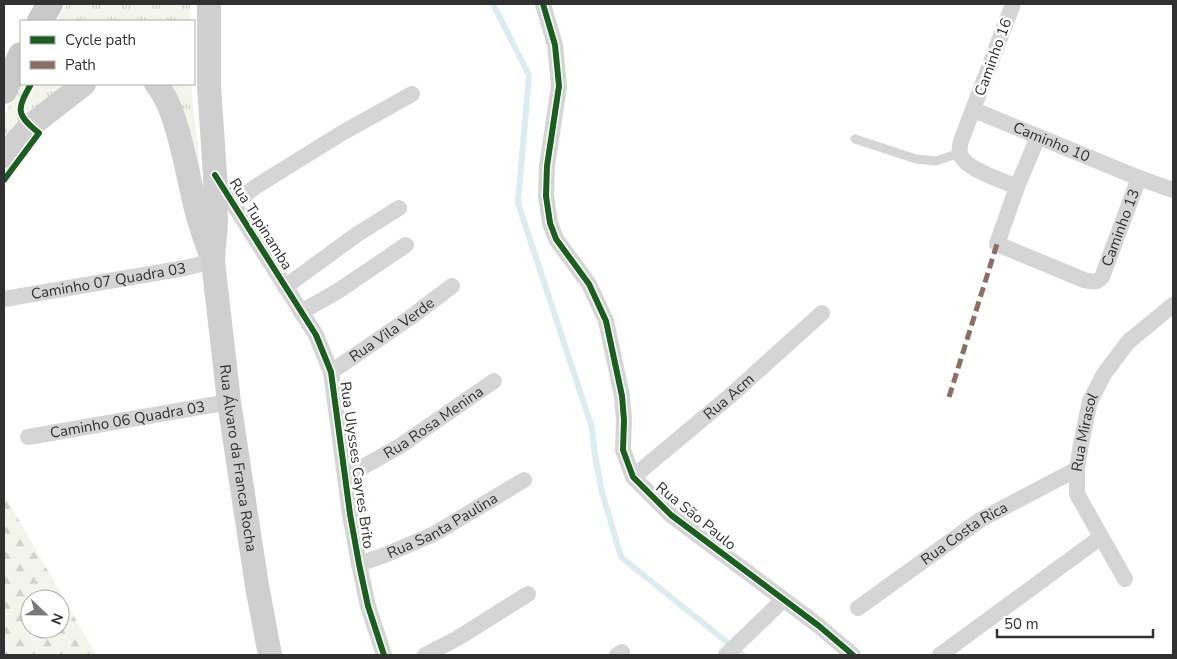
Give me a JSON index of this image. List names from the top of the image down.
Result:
{
  "streets": {
    "main road": ["Rua Álvaro da Franca Rocha"],
    "street": [
      "Caminho 16",
      "Caminho 10",
      "Rua Tupinamba",
      "Caminho 13",
      "Caminho 07 Quadra 03",
      "Rua Vila Verde",
      "Rua Acm",
      "Caminho 06 Quadra 03",
      "Rua Rosa Menina",
      "Rua Mirasol",
      "Rua Ulysses Cayres Brito",
      "Rua São Paulo",
      "Rua Santa Paulina",
      "Rua Costa Rica"
    ]
  },
  "crossings": [
    ["Caminho 16", "Caminho 10"],
    ["Caminho 10", "Caminho 13"],
    ["Rua Tupinamba", "Rua Álvaro da Franca Rocha"],
    ["Rua Tupinamba", "Rua Ulysses Cayres Brito"],
    ["Caminho 07 Quadra 03", "Rua Álvaro da Franca Rocha"],
    ["Rua Vila Verde", "Rua Ulysses Cayres Brito"],
    ["Rua Acm", "Rua São Paulo"],
    ["Caminho 06 Quadra 03", "Rua Álvaro da Franca Rocha"],
    ["Rua Rosa Menina", "Rua Ulysses Cayres Brito"],
    ["Rua Mirasol", "Rua Costa Rica"],
    ["Rua Ulysses Cayres Brito", "Rua Santa Paulina"]
  ],
  "legend": ["Cycle path", "Path"],
  "scale_bar": "50 m",
  "north": "right"
}
